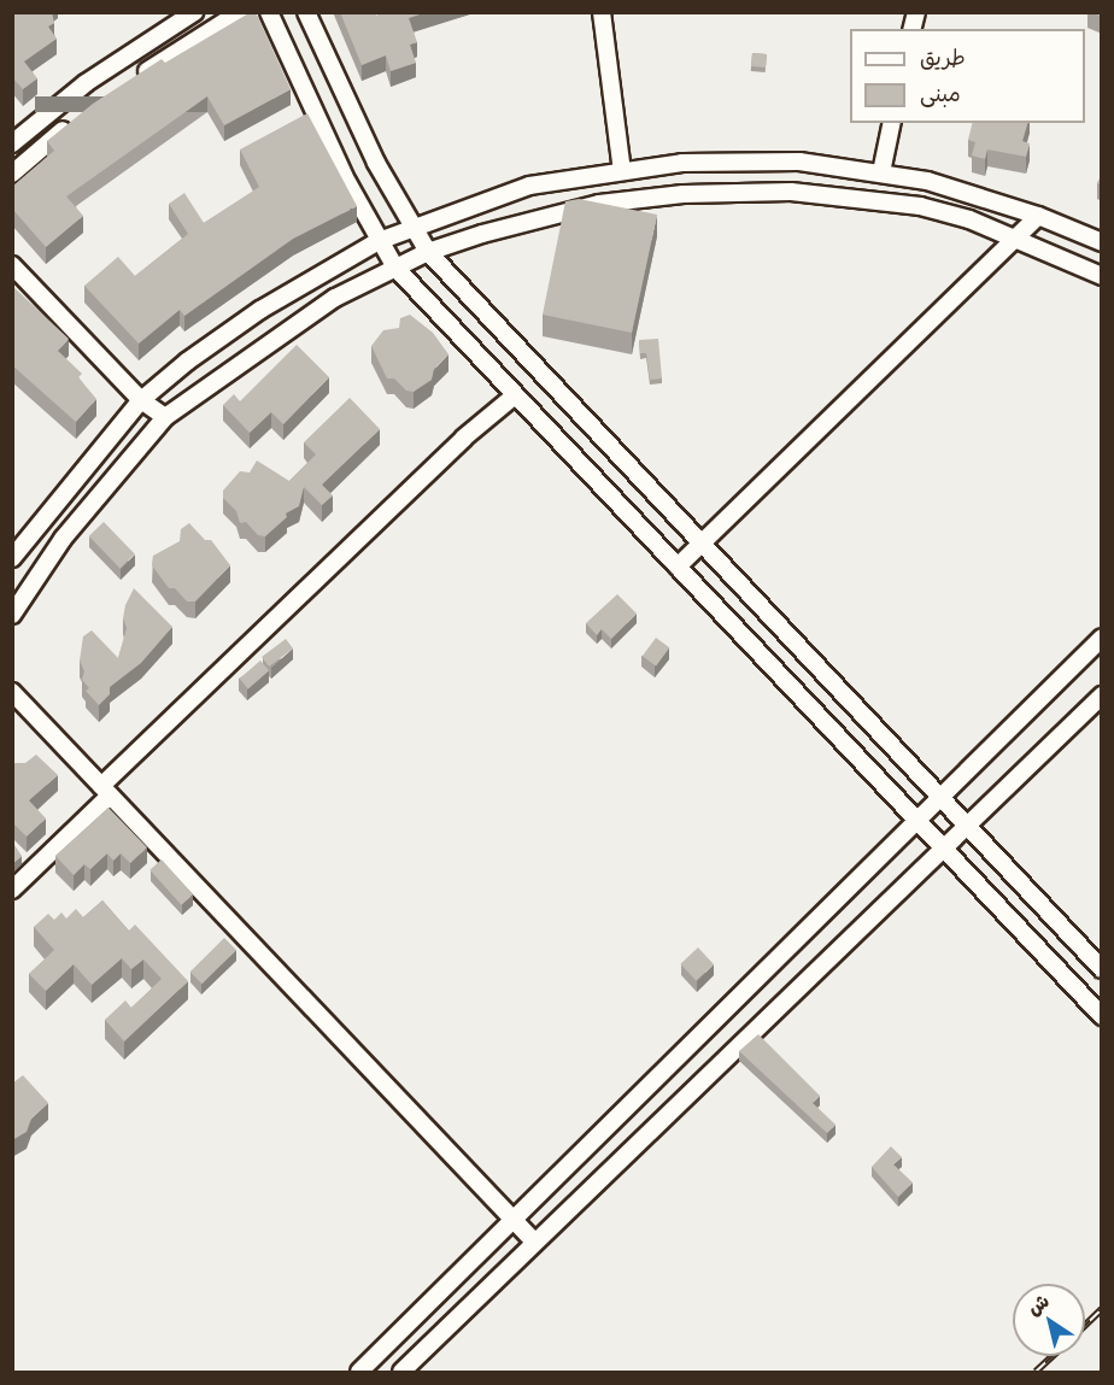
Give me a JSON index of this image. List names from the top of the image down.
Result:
{
  "legend": ["طريق", "مبنى"],
  "north": "top left"
}
